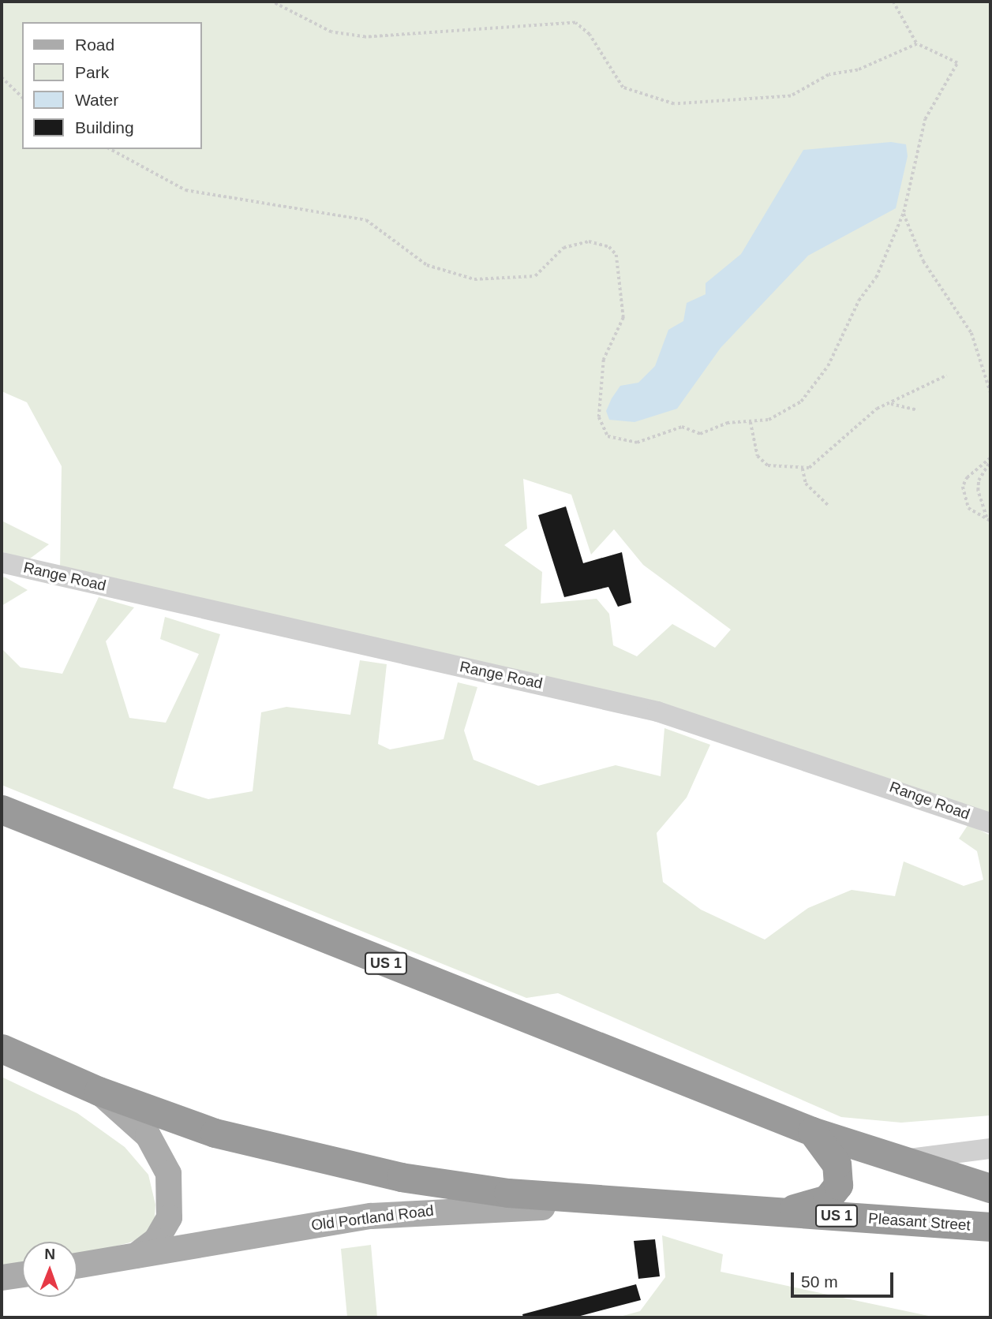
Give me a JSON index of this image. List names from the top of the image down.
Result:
{
  "streets": {
    "highway": ["US 1", "Pleasant Street"],
    "main road": ["Old Portland Road"],
    "street": ["Range Road"]
  },
  "crossings": [
    ["US 1", "Old Portland Road"],
    ["US 1", "Pleasant Street"],
    ["Old Portland Road", "Pleasant Street"]
  ],
  "legend": [
    "Road",
    "Park",
    "Water",
    "Building"
  ],
  "scale_bar": "50 m",
  "north": "top"
}
